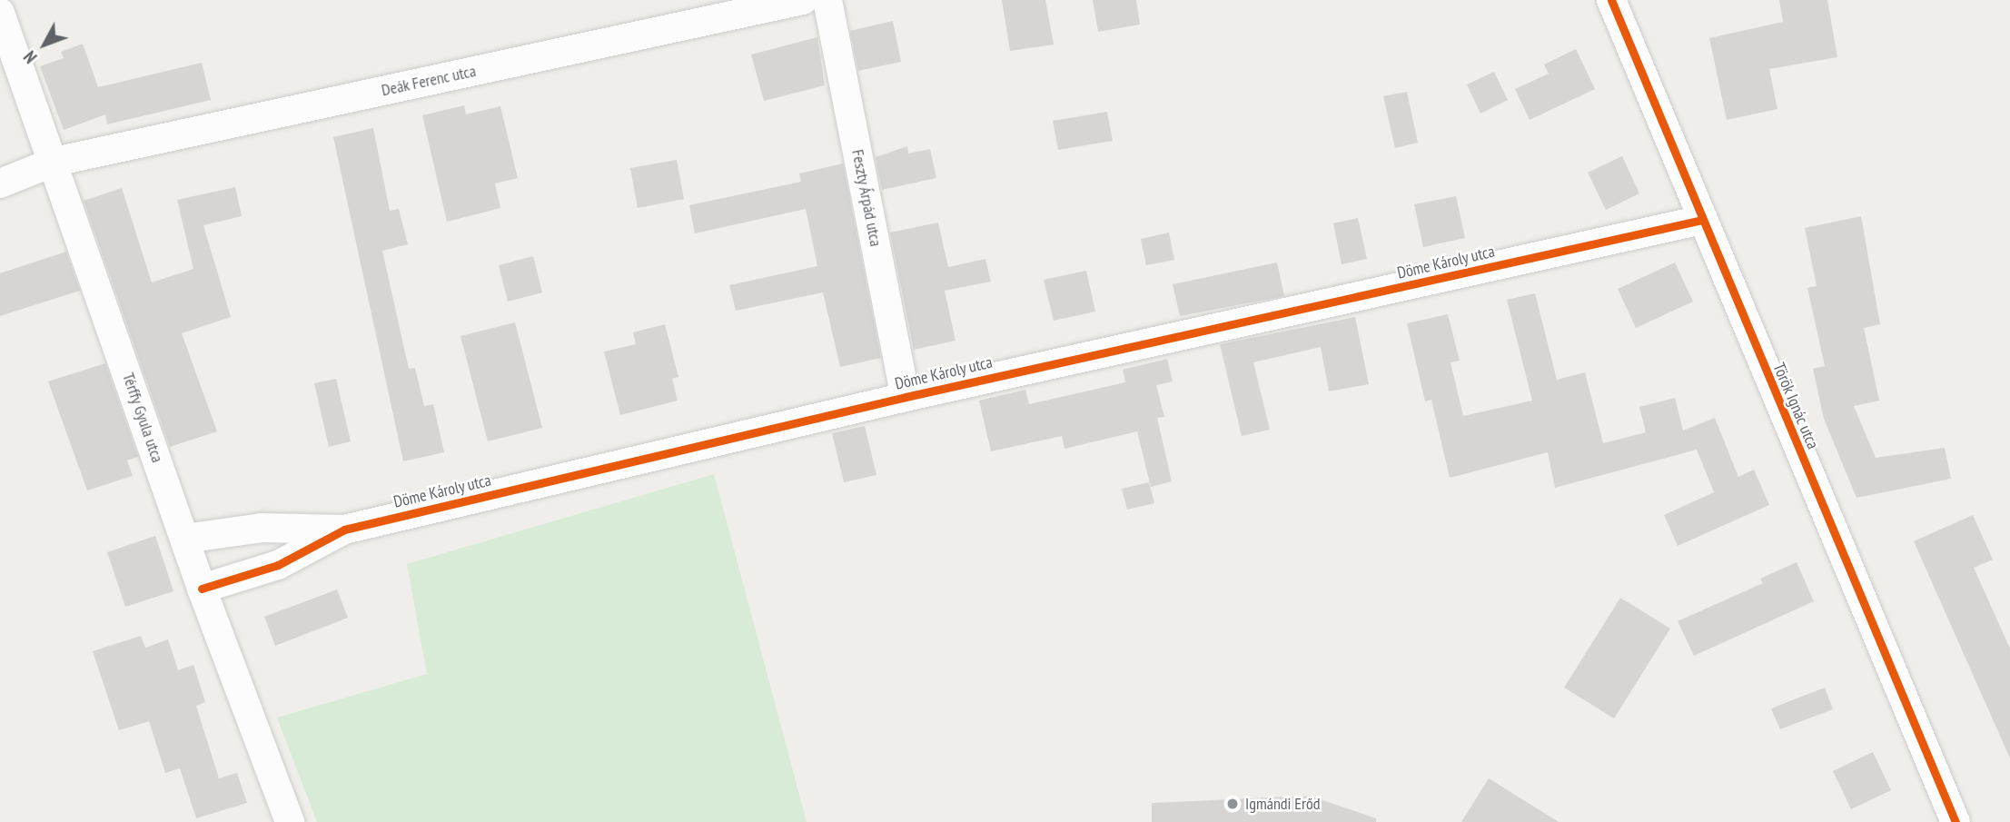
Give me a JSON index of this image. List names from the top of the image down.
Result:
{
  "streets": {
    "street": [
      "Deák Ferenc utca",
      "Feszty Árpád utca",
      "Döme Károly utca",
      "Török Ignác utca",
      "Térffy Gyula utca"
    ]
  },
  "crossings": [
    ["Deák Ferenc utca", "Térffy Gyula utca"],
    ["Feszty Árpád utca", "Döme Károly utca"],
    ["Döme Károly utca", "Török Ignác utca"],
    ["Döme Károly utca", "Térffy Gyula utca"]
  ],
  "places": ["Igmándi Erőd"],
  "north": "bottom left"
}
